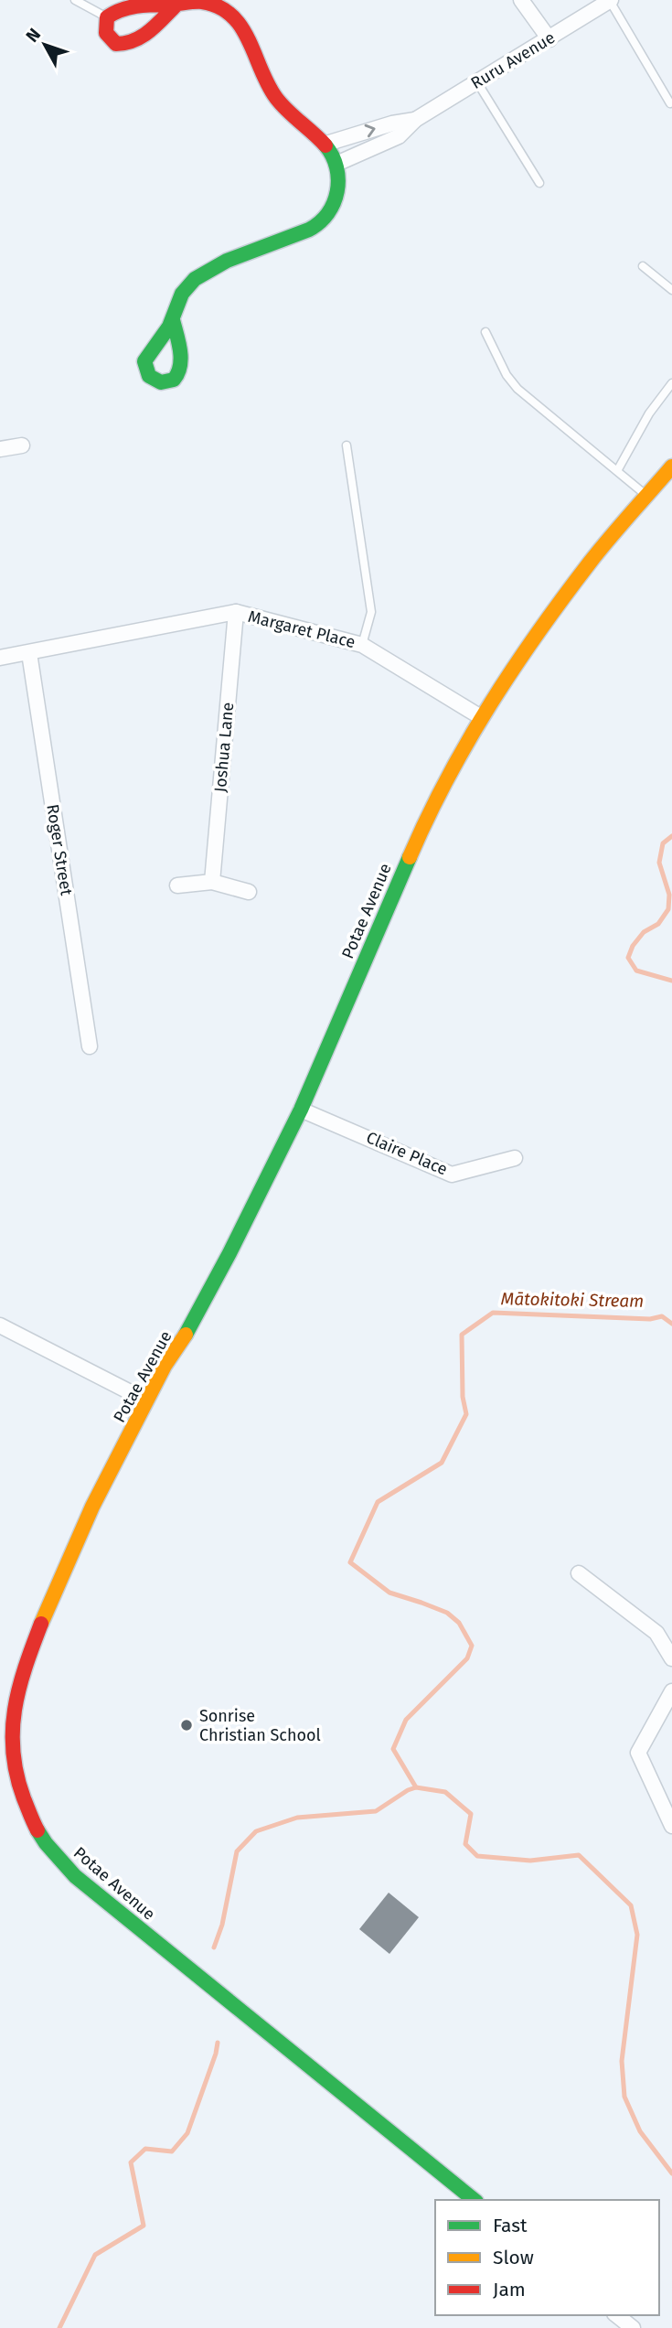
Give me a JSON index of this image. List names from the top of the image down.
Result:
{
  "streets": {
    "street": [
      "Ruru Avenue",
      "Margaret Place",
      "Joshua Lane",
      "Roger Street",
      "Potae Avenue",
      "Claire Place"
    ]
  },
  "crossings": [
    ["Margaret Place", "Joshua Lane"],
    ["Margaret Place", "Roger Street"],
    ["Margaret Place", "Potae Avenue"],
    ["Potae Avenue", "Claire Place"]
  ],
  "water": ["Mātokitoki Stream"],
  "places": ["Sonrise Christian School"],
  "legend": ["Fast", "Slow", "Jam"],
  "north": "top left"
}
